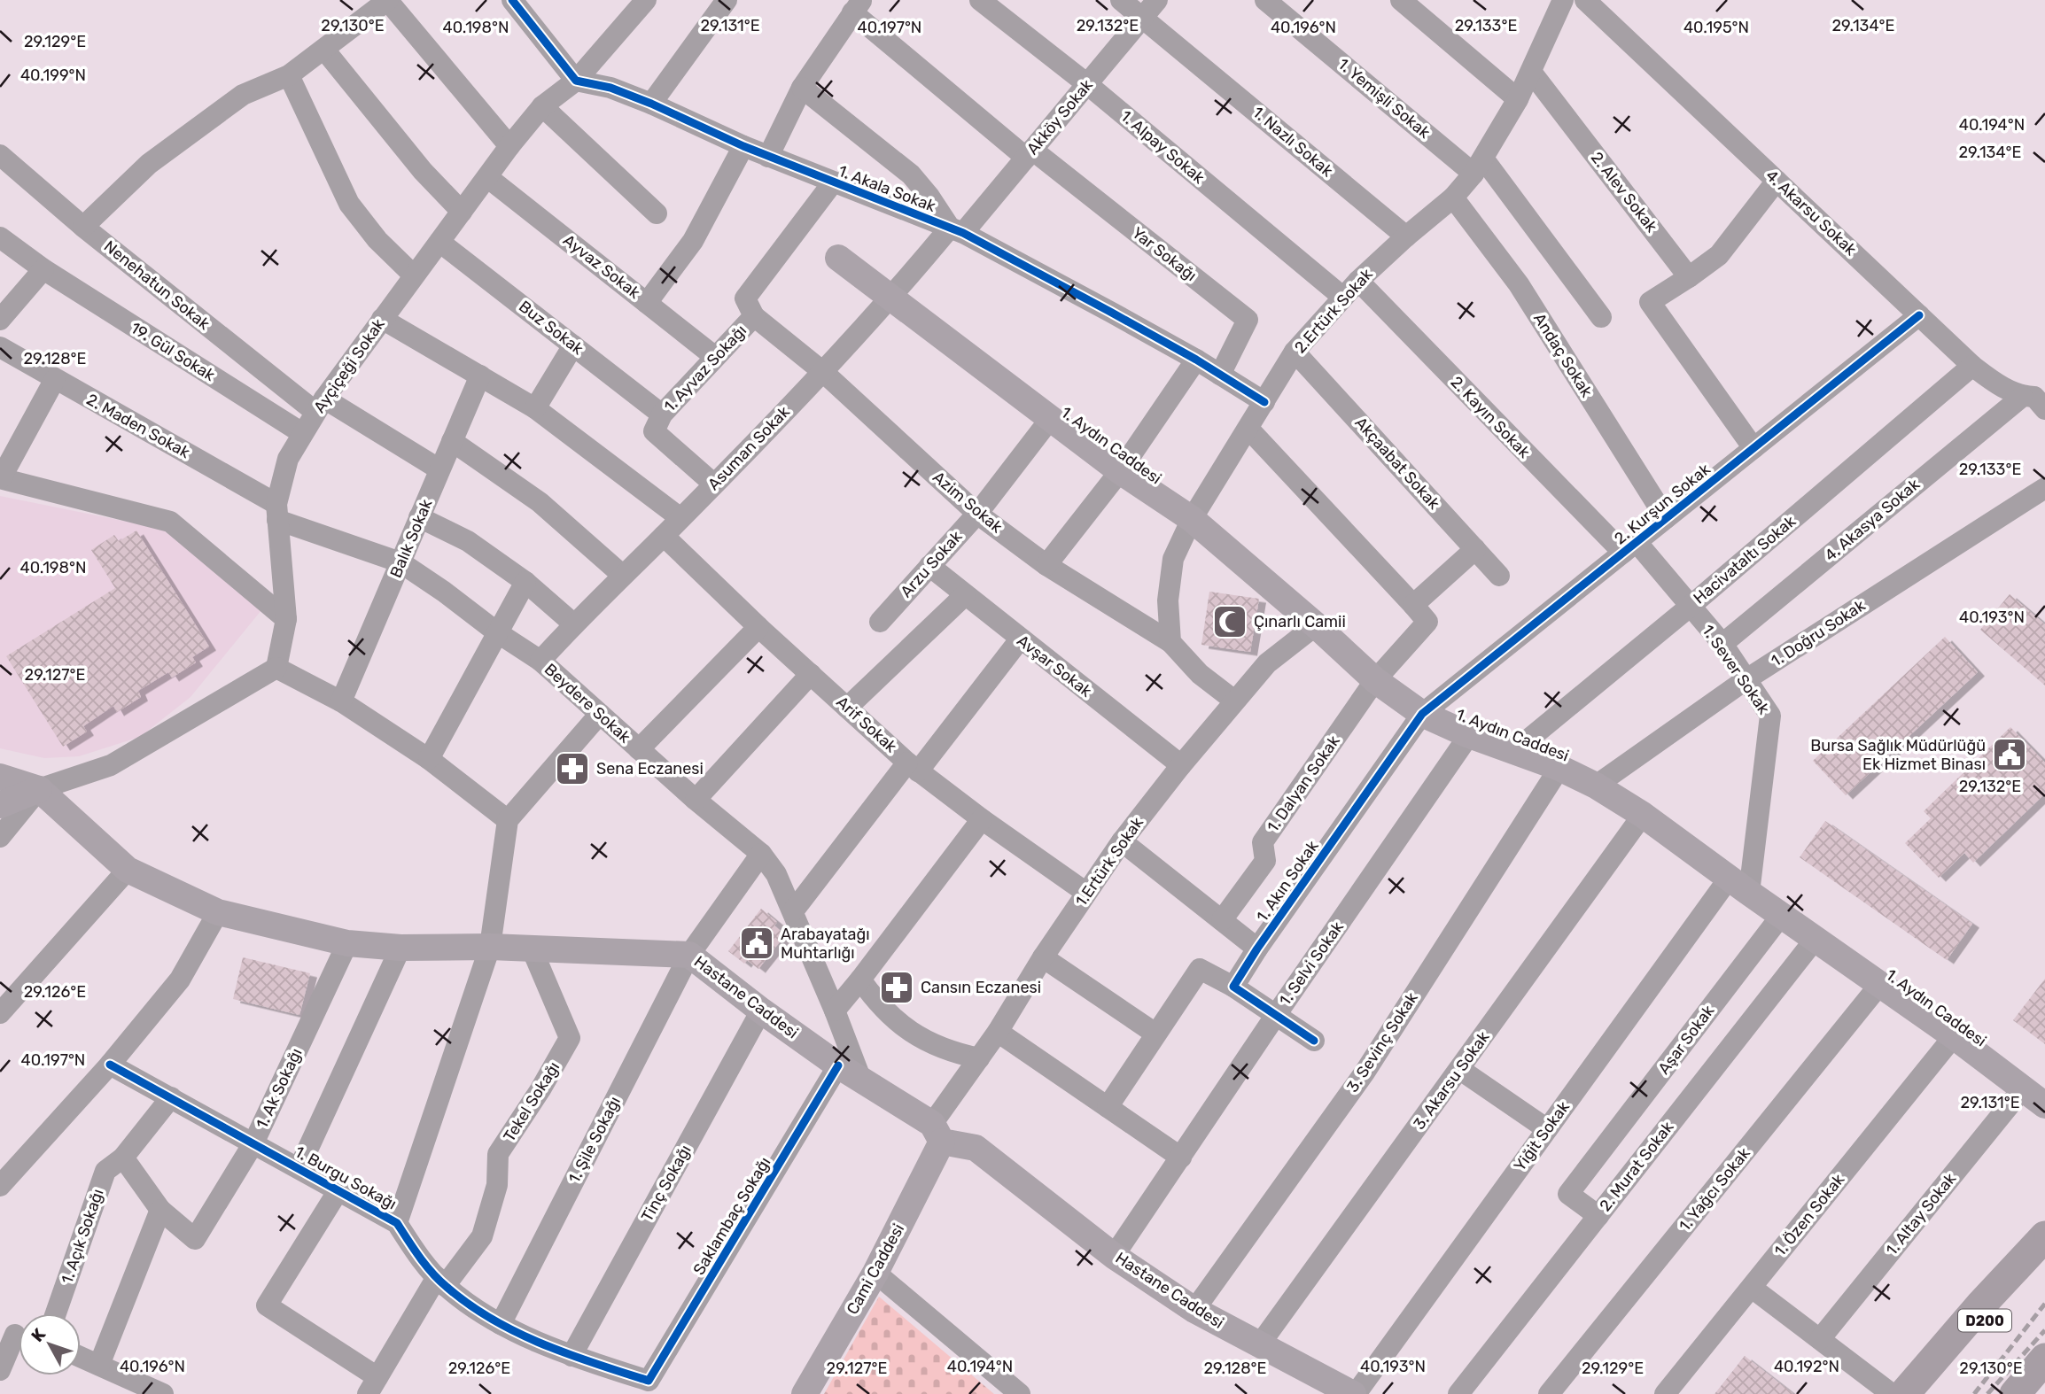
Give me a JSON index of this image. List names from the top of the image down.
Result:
{
  "streets": {
    "highway": ["D200"],
    "main road": ["1. Aydın Caddesi", "Hastane Caddesi", "Cami Caddesi"],
    "street": [
      "1. Yemişli Sokak",
      "Akköy Sokak",
      "1. Nazlı Sokak",
      "1. Alpay Sokak",
      "1. Akala Sokak",
      "2. Alev Sokak",
      "4. Akarsu Sokak",
      "Yar Sokağı",
      "Ayvaz Sokak",
      "Nenehatun Sokak",
      "2.Ertürk Sokak",
      "Buz Sokak",
      "19. Gül Sokak",
      "Andaç Sokak",
      "Ayçiçeği Sokak",
      "1. Ayvaz Sokağı",
      "2. Kayın Sokak",
      "2. Maden Sokak",
      "Asuman Sokak",
      "Akçaabat Sokak",
      "Azim Sokak",
      "2. Kurşun Sokak",
      "4. Akasya Sokak",
      "Balık Sokak",
      "Hacivataltı Sokak",
      "Arzu Sokak",
      "1. Doğru Sokak",
      "Avşar Sokak",
      "1. Sever Sokak",
      "Beydere Sokak",
      "Arif Sokak",
      "1. Dalyan Sokak",
      "1.Ertürk Sokak",
      "1. Akın Sokak",
      "1. Selvi Sokak",
      "Aşar Sokak",
      "3. Sevinç Sokak",
      "3. Akarsu Sokak",
      "1. Ak Sokağı",
      "Tekel Sokağı",
      "Yiğit Sokak",
      "1. Şile Sokağı",
      "2. Murat Sokak",
      "1. Burgu Sokağı",
      "Tinç Sokağı",
      "1. Yağcı Sokak",
      "1. Altay Sokak",
      "1. Özen Sokak",
      "Saklambaç Sokağı",
      "1. Açık Sokağı"
    ]
  },
  "crossings": [
    ["1. Yemişli Sokak", "2.Ertürk Sokak"],
    ["Akköy Sokak", "1. Nazlı Sokak"],
    ["Akköy Sokak", "1. Alpay Sokak"],
    ["Akköy Sokak", "1. Akala Sokak"],
    ["Akköy Sokak", "Yar Sokağı"],
    ["Akköy Sokak", "Asuman Sokak"],
    ["1. Nazlı Sokak", "2.Ertürk Sokak"],
    ["1. Alpay Sokak", "2.Ertürk Sokak"],
    ["1. Akala Sokak", "Yar Sokağı"],
    ["1. Akala Sokak", "2.Ertürk Sokak"],
    ["1. Akala Sokak", "Ayçiçeği Sokak"],
    ["1. Akala Sokak", "1. Ayvaz Sokağı"],
    ["1. Akala Sokak", "Asuman Sokak"],
    ["2. Alev Sokak", "2.Ertürk Sokak"],
    ["4. Akarsu Sokak", "2. Kurşun Sokak"],
    ["4. Akarsu Sokak", "4. Akasya Sokak"],
    ["4. Akarsu Sokak", "Hacivataltı Sokak"],
    ["Ayvaz Sokak", "Ayçiçeği Sokak"],
    ["Ayvaz Sokak", "1. Ayvaz Sokağı"],
    ["Nenehatun Sokak", "Ayçiçeği Sokak"],
    ["Nenehatun Sokak", "Balık Sokak"],
    ["2.Ertürk Sokak", "Andaç Sokak"],
    ["2.Ertürk Sokak", "2. Kayın Sokak"],
    ["2.Ertürk Sokak", "1. Aydın Caddesi"],
    ["2.Ertürk Sokak", "Akçaabat Sokak"],
    ["2.Ertürk Sokak", "Azim Sokak"],
    ["Buz Sokak", "Ayçiçeği Sokak"],
    ["Buz Sokak", "1. Ayvaz Sokağı"],
    ["19. Gül Sokak", "Ayçiçeği Sokak"],
    ["Andaç Sokak", "2. Kurşun Sokak"],
    ["Ayçiçeği Sokak", "2. Maden Sokak"],
    ["Ayçiçeği Sokak", "Beydere Sokak"],
    ["1. Ayvaz Sokağı", "Asuman Sokak"],
    ["1. Ayvaz Sokağı", "Azim Sokak"],
    ["2. Kayın Sokak", "2. Kurşun Sokak"],
    ["2. Kayın Sokak", "1. Sever Sokak"],
    ["2. Maden Sokak", "Beydere Sokak"],
    ["1. Aydın Caddesi", "Asuman Sokak"],
    ["1. Aydın Caddesi", "2. Kurşun Sokak"],
    ["1. Aydın Caddesi", "Hacivataltı Sokak"],
    ["1. Aydın Caddesi", "Arzu Sokak"],
    ["1. Aydın Caddesi", "1. Doğru Sokak"],
    ["1. Aydın Caddesi", "1. Sever Sokak"],
    ["1. Aydın Caddesi", "1. Dalyan Sokak"],
    ["1. Aydın Caddesi", "1.Ertürk Sokak"],
    ["1. Aydın Caddesi", "1. Akın Sokak"],
    ["1. Aydın Caddesi", "1. Selvi Sokak"],
    ["1. Aydın Caddesi", "Aşar Sokak"],
    ["1. Aydın Caddesi", "3. Sevinç Sokak"],
    ["1. Aydın Caddesi", "3. Akarsu Sokak"],
    ["1. Aydın Caddesi", "Yiğit Sokak"],
    ["1. Aydın Caddesi", "2. Murat Sokak"],
    ["1. Aydın Caddesi", "1. Yağcı Sokak"],
    ["1. Aydın Caddesi", "1. Altay Sokak"],
    ["1. Aydın Caddesi", "1. Özen Sokak"],
    ["Asuman Sokak", "Azim Sokak"],
    ["Asuman Sokak", "Beydere Sokak"],
    ["Asuman Sokak", "Arif Sokak"],
    ["Azim Sokak", "Arzu Sokak"],
    ["2. Kurşun Sokak", "1. Sever Sokak"],
    ["2. Kurşun Sokak", "1. Akın Sokak"],
    ["4. Akasya Sokak", "1. Sever Sokak"],
    ["Balık Sokak", "Beydere Sokak"],
    ["Hacivataltı Sokak", "1. Sever Sokak"],
    ["Arzu Sokak", "Avşar Sokak"],
    ["1. Doğru Sokak", "1. Sever Sokak"],
    ["Avşar Sokak", "1.Ertürk Sokak"],
    ["1. Sever Sokak", "Yiğit Sokak"],
    ["Beydere Sokak", "Hastane Caddesi"],
    ["Beydere Sokak", "1. Şile Sokağı"],
    ["Beydere Sokak", "Saklambaç Sokağı"],
    ["Arif Sokak", "1.Ertürk Sokak"],
    ["1.Ertürk Sokak", "Hastane Caddesi"],
    ["1.Ertürk Sokak", "Cami Caddesi"],
    ["1. Selvi Sokak", "Hastane Caddesi"],
    ["Hastane Caddesi", "3. Sevinç Sokak"],
    ["Hastane Caddesi", "3. Akarsu Sokak"],
    ["Hastane Caddesi", "1. Ak Sokağı"],
    ["Hastane Caddesi", "Tekel Sokağı"],
    ["Hastane Caddesi", "Yiğit Sokak"],
    ["Hastane Caddesi", "1. Şile Sokağı"],
    ["Hastane Caddesi", "Tinç Sokağı"],
    ["Hastane Caddesi", "Saklambaç Sokağı"],
    ["Hastane Caddesi", "Cami Caddesi"],
    ["Aşar Sokak", "2. Murat Sokak"],
    ["1. Ak Sokağı", "1. Burgu Sokağı"],
    ["Tekel Sokağı", "1. Burgu Sokağı"],
    ["1. Şile Sokağı", "1. Burgu Sokağı"],
    ["1. Burgu Sokağı", "Tinç Sokağı"],
    ["1. Burgu Sokağı", "Saklambaç Sokağı"],
    ["1. Burgu Sokağı", "1. Açık Sokağı"]
  ],
  "places": {
    "mosque": ["Çınarlı Camii"],
    "public building": ["Bursa Sağlık Müdürlüğü Ek Hizmet Binası", "Arabayatağı Muhtarlığı"],
    "pharmacy": ["Sena Eczanesi", "Cansın Eczanesi"]
  },
  "north": "top left",
  "coordinates": [
    "29.132°E",
    "29.130°E",
    "29.131°E",
    "29.133°E",
    "29.134°E",
    "40.198°N",
    "40.197°N",
    "40.196°N",
    "40.195°N",
    "29.129°E",
    "40.199°N",
    "40.194°N",
    "29.128°E",
    "40.193°N",
    "29.127°E",
    "29.126°E",
    "40.192°N"
  ]
}
